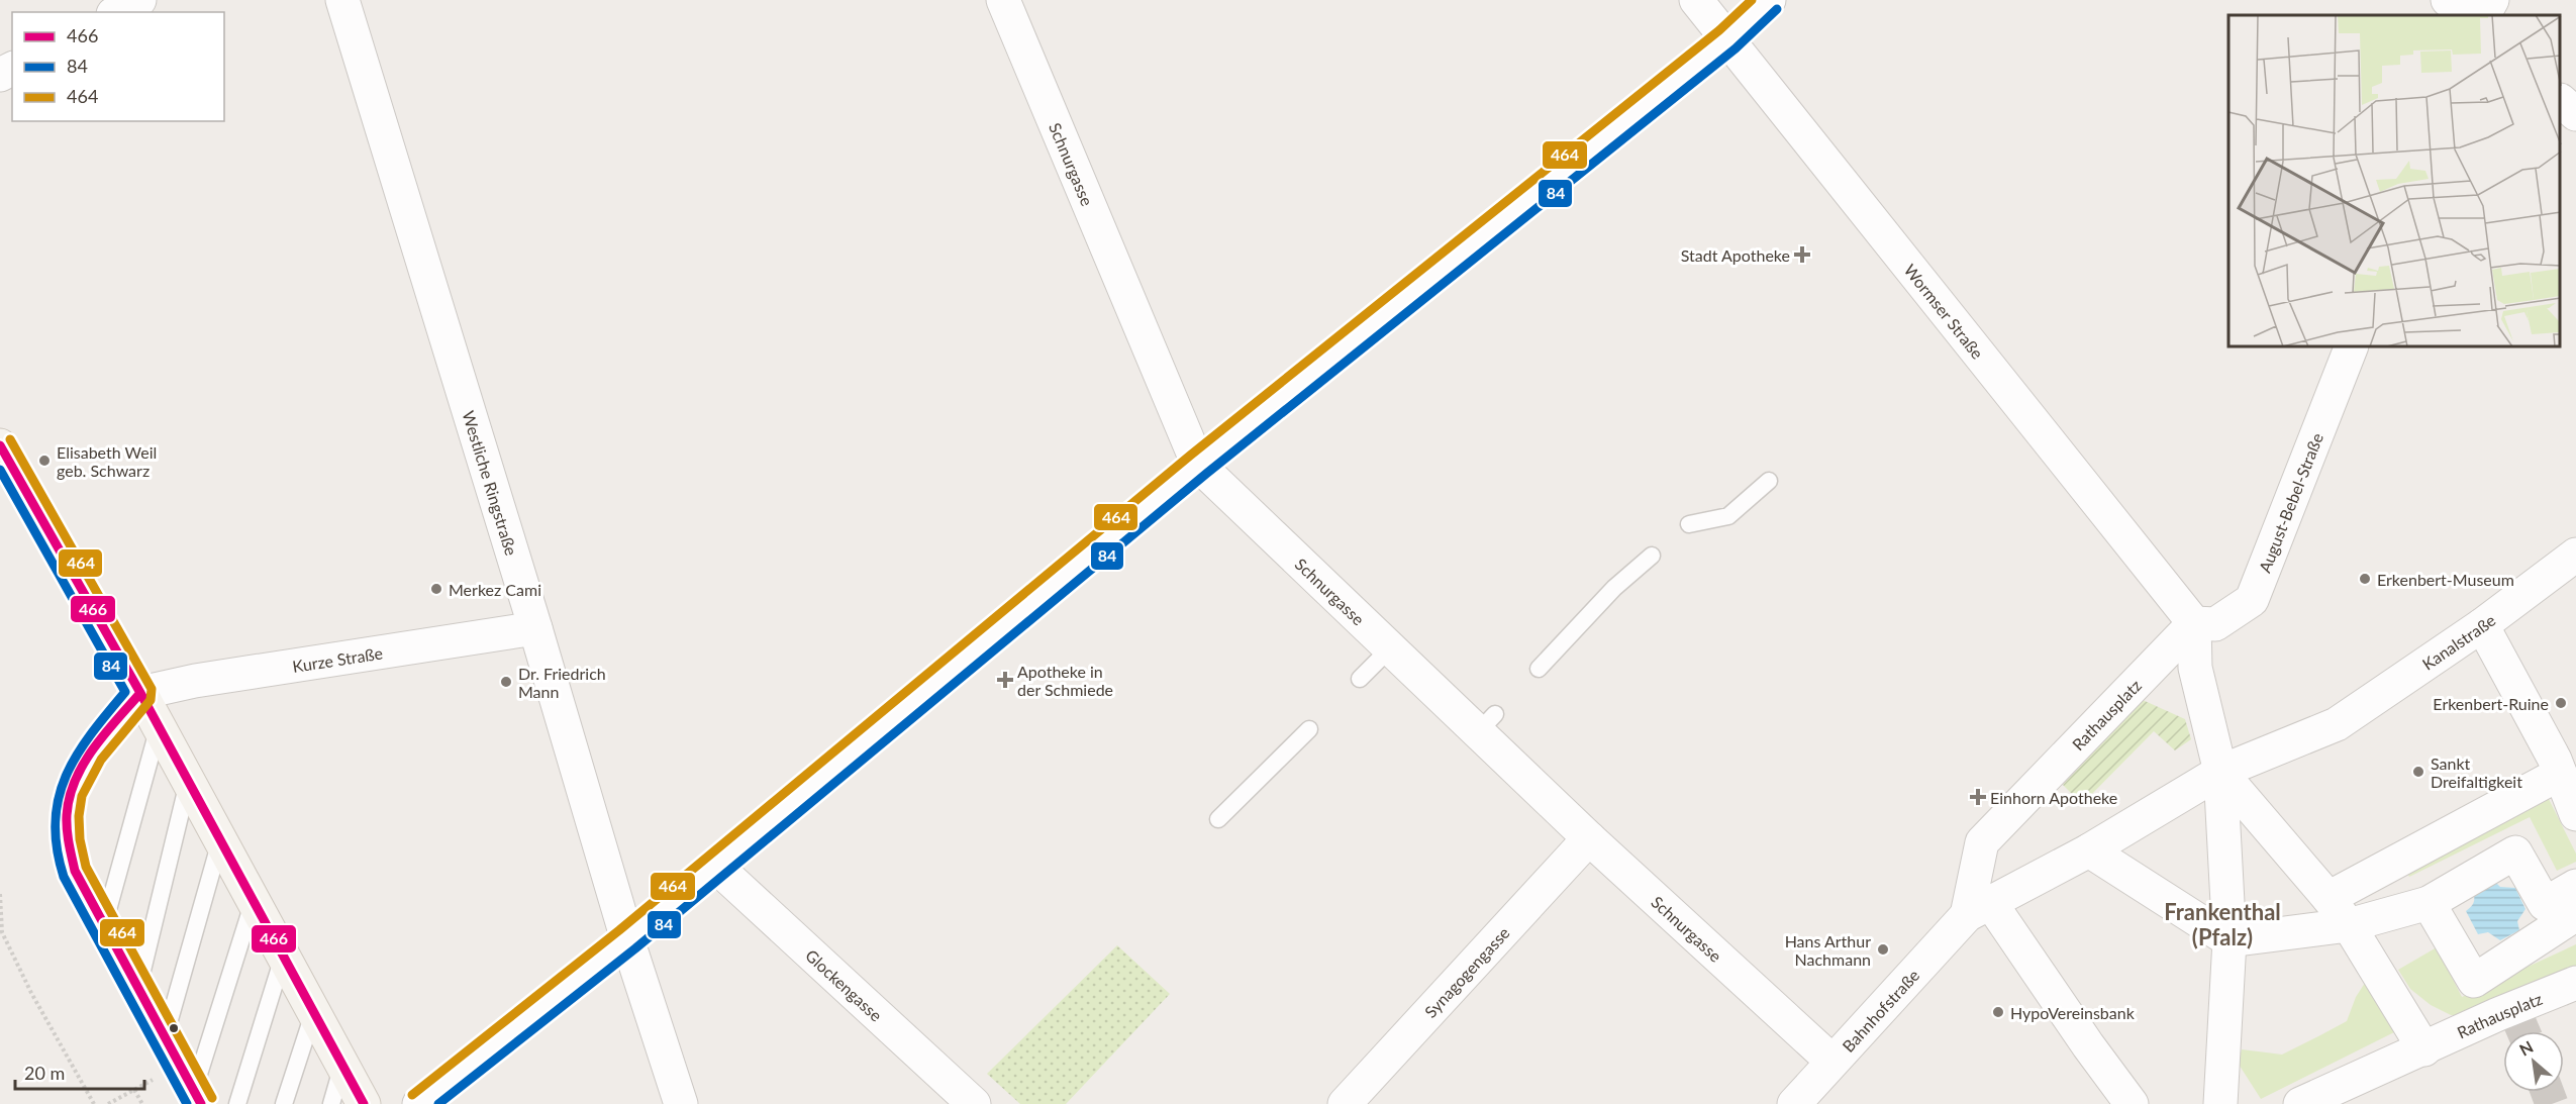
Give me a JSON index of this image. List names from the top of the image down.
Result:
{
  "streets": {
    "street": [
      "Schnurgasse",
      "Wormser Straße",
      "Westliche Ringstraße",
      "August-Bebel-Straße",
      "Kanalstraße",
      "Kurze Straße",
      "Rathausplatz",
      "Synagogengasse",
      "Glockengasse",
      "Bahnhofstraße"
    ]
  },
  "crossings": [
    ["Schnurgasse", "Synagogengasse"],
    ["Schnurgasse", "Bahnhofstraße"],
    ["Wormser Straße", "August-Bebel-Straße"],
    ["Wormser Straße", "Rathausplatz"],
    ["Westliche Ringstraße", "Kurze Straße"],
    ["August-Bebel-Straße", "Rathausplatz"],
    ["Rathausplatz", "Bahnhofstraße"]
  ],
  "districts": ["Frankenthal (Pfalz)"],
  "places": {
    "health": ["Stadt Apotheke", "Apotheke in der Schmiede", "Einhorn Apotheke"],
    "other": [
      "Elisabeth Weil geb. Schwarz",
      "Erkenbert-Museum",
      "Merkez Cami",
      "Dr. Friedrich Mann",
      "Erkenbert-Ruine",
      "Sankt Dreifaltigkeit",
      "Hans Arthur Nachmann",
      "HypoVereinsbank"
    ]
  },
  "lines": ["transit line 464", "transit line 84", "transit line 466"],
  "legend": ["466", "84", "464"],
  "scale_bar": "20 m",
  "north": "top left"
}
